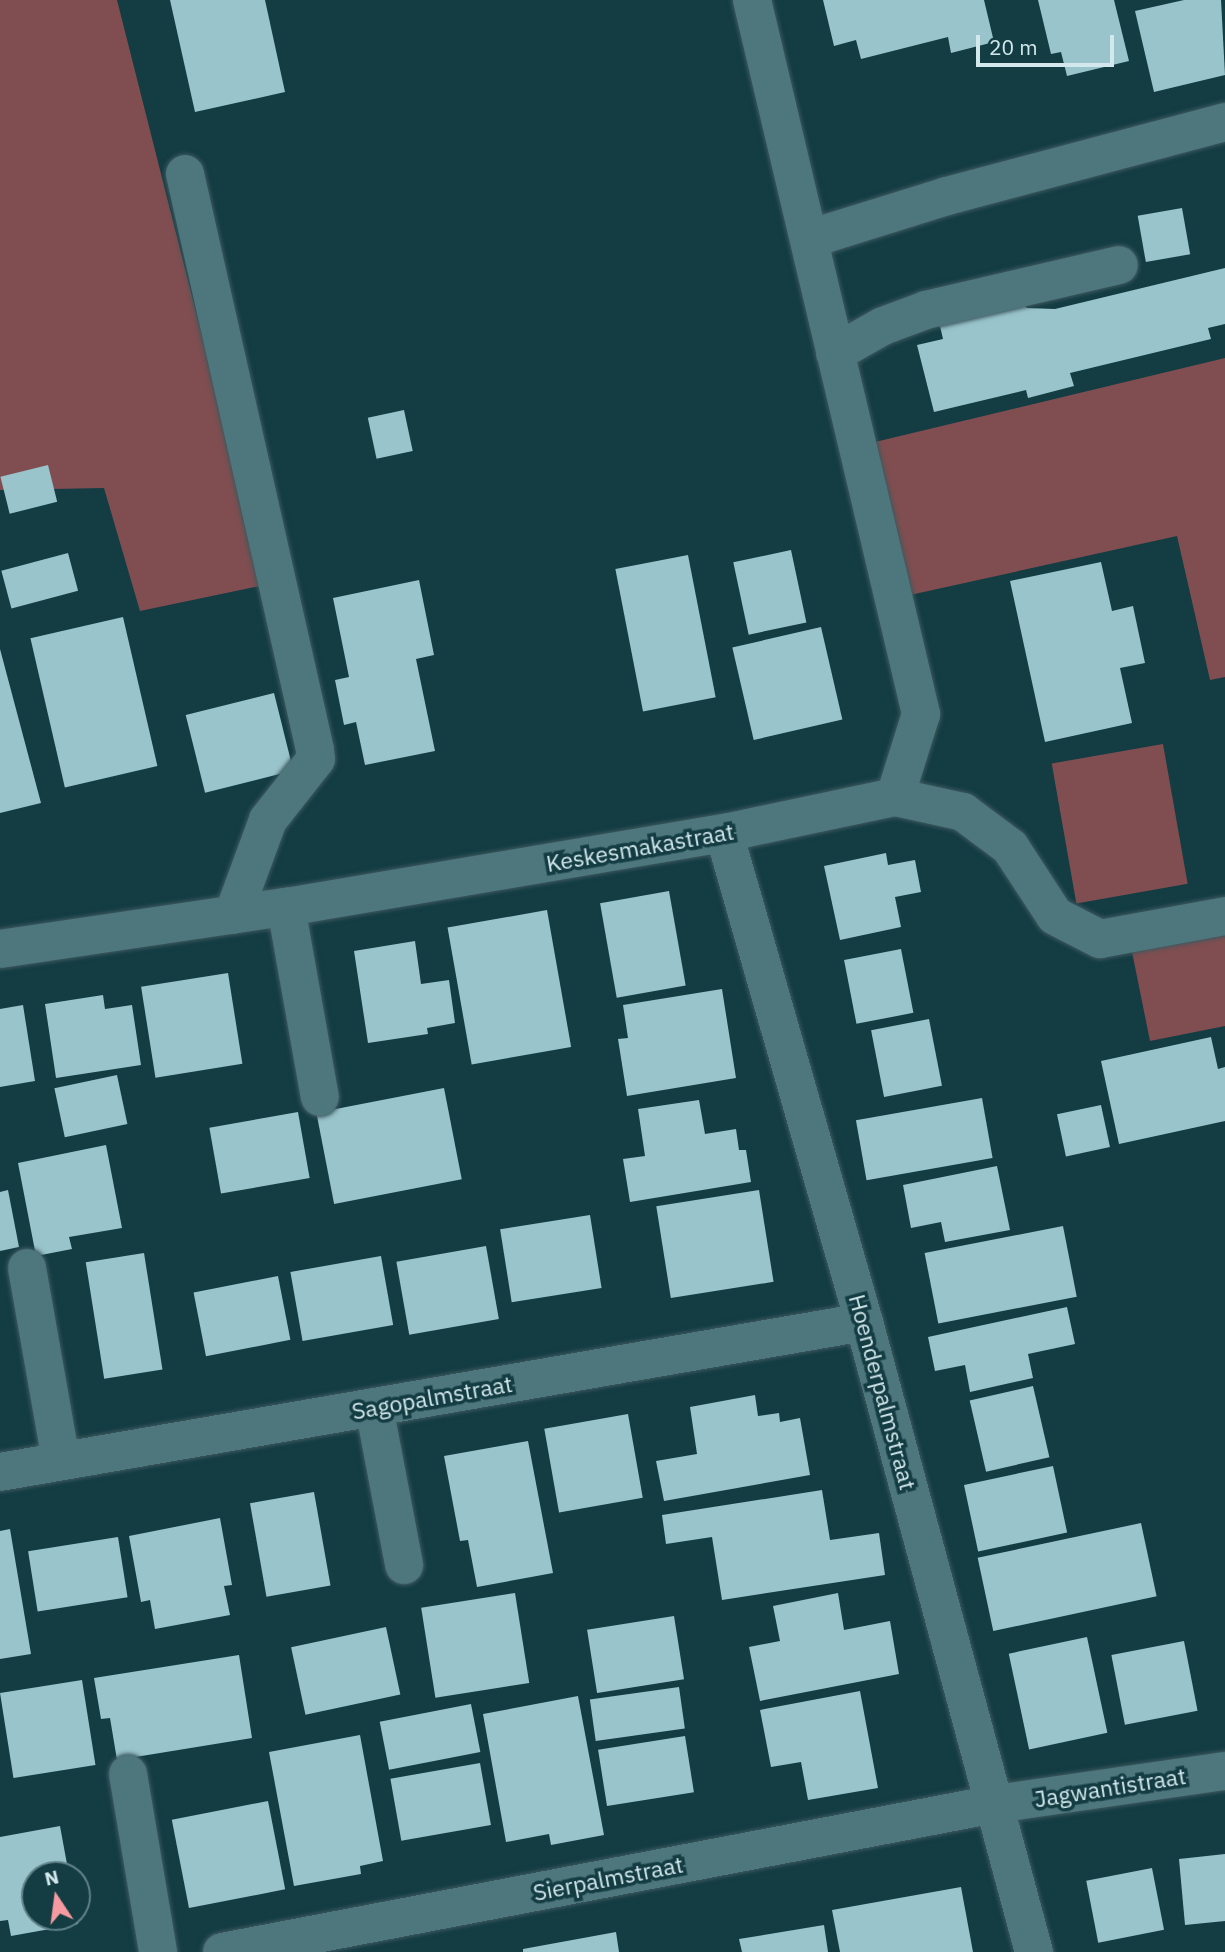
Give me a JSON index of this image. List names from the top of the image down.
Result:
{
  "streets": {
    "street": [
      "Keskesmakastraat",
      "Hoenderpalmstraat",
      "Sagopalmstraat",
      "Jagwantistraat",
      "Sierpalmstraat"
    ]
  },
  "crossings": [
    ["Keskesmakastraat", "Hoenderpalmstraat"],
    ["Hoenderpalmstraat", "Sagopalmstraat"],
    ["Hoenderpalmstraat", "Jagwantistraat"],
    ["Hoenderpalmstraat", "Sierpalmstraat"],
    ["Jagwantistraat", "Sierpalmstraat"]
  ],
  "scale_bar": "20 m",
  "north": "top"
}
